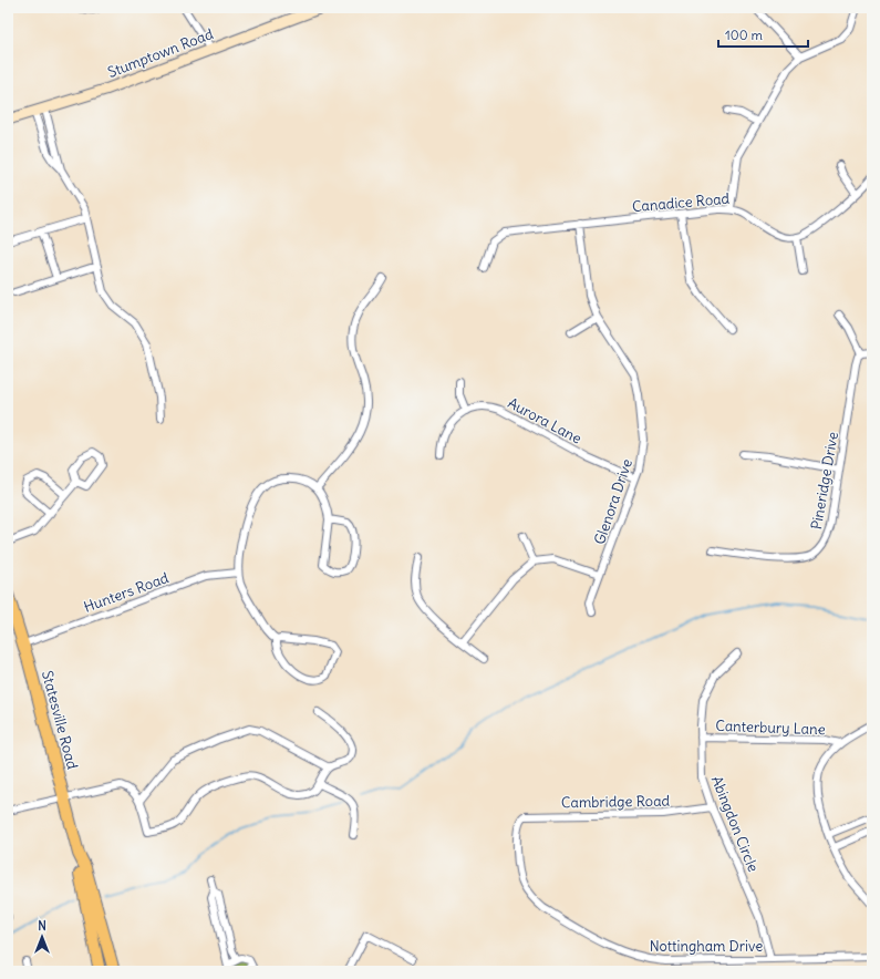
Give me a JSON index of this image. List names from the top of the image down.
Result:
{
  "streets": {
    "main road": ["Statesville Road"],
    "street": [
      "Stumptown Road",
      "Canadice Road",
      "Aurora Lane",
      "Pineridge Drive",
      "Glenora Drive",
      "Hunters Road",
      "Canterbury Lane",
      "Cambridge Road",
      "Abingdon Circle",
      "Nottingham Drive"
    ]
  },
  "crossings": [
    ["Canadice Road", "Glenora Drive"],
    ["Aurora Lane", "Glenora Drive"],
    ["Hunters Road", "Statesville Road"],
    ["Canterbury Lane", "Abingdon Circle"],
    ["Cambridge Road", "Abingdon Circle"],
    ["Cambridge Road", "Nottingham Drive"],
    ["Abingdon Circle", "Nottingham Drive"]
  ],
  "scale_bar": "100 m",
  "north": "top"
}
